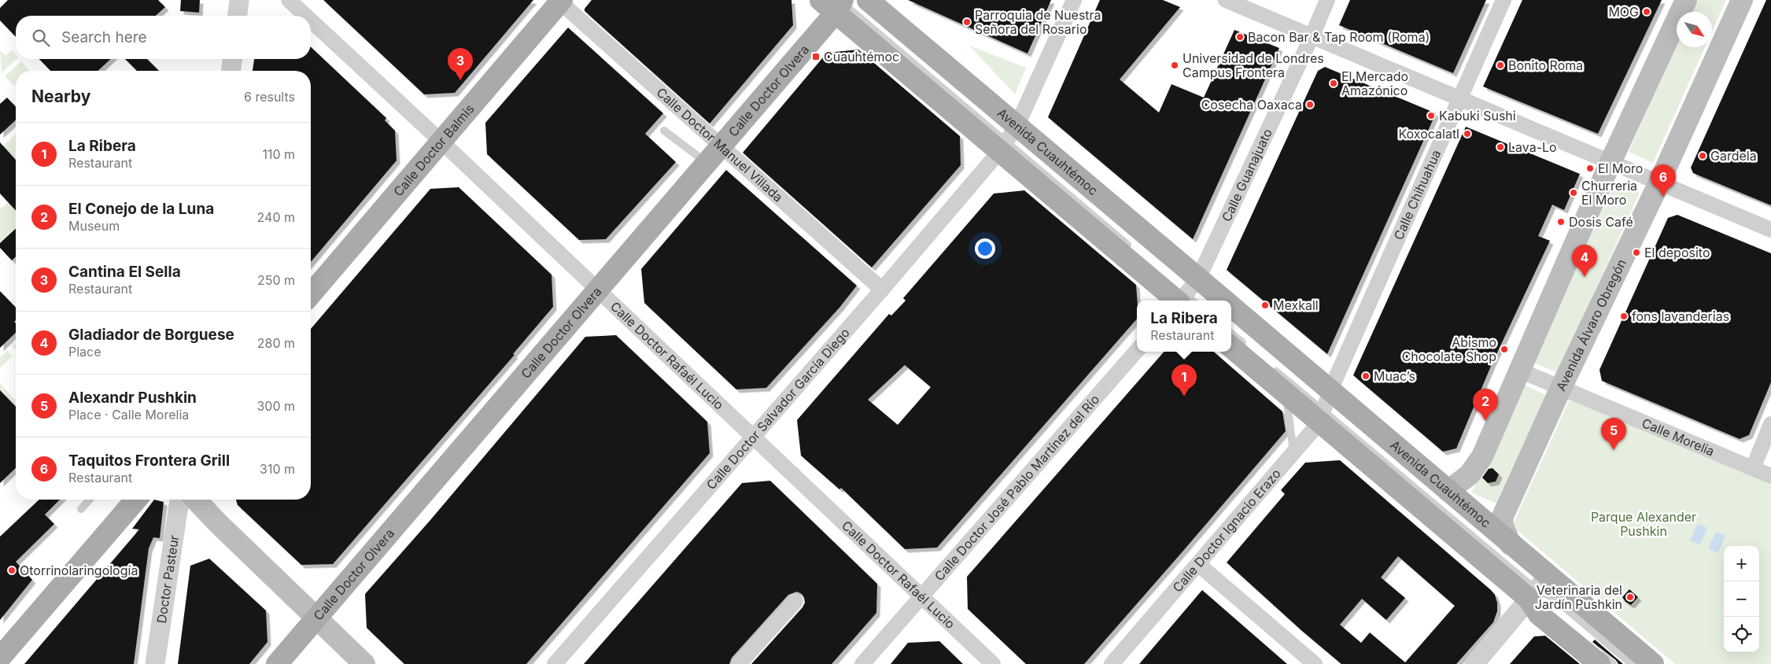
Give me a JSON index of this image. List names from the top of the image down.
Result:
{
  "streets": {
    "main road": [
      "Calle Doctor Olvera",
      "Calle Doctor Balmis",
      "Avenida Cuauhtémoc",
      "Avenida Álvaro Obregón"
    ],
    "street": [
      "Calle Doctor Manuel Villada",
      "Calle Guanajuato",
      "Calle Chihuahua",
      "Calle Doctor Rafaél Lucio",
      "Calle Doctor Salvador García Diego",
      "Calle Morelia",
      "Calle Doctor José Pablo Martínez del Río",
      "Calle Doctor Ignacio Erazo",
      "Doctor Pasteur"
    ]
  },
  "crossings": [
    ["Calle Doctor Olvera", "Calle Doctor Manuel Villada"],
    ["Calle Doctor Olvera", "Avenida Cuauhtémoc"],
    ["Calle Doctor Olvera", "Calle Doctor Rafaél Lucio"],
    ["Calle Doctor Manuel Villada", "Calle Doctor Balmis"],
    ["Calle Doctor Manuel Villada", "Calle Doctor Salvador García Diego"],
    ["Calle Doctor Balmis", "Calle Doctor Rafaél Lucio"],
    ["Avenida Cuauhtémoc", "Calle Guanajuato"],
    ["Avenida Cuauhtémoc", "Calle Chihuahua"],
    ["Avenida Cuauhtémoc", "Avenida Álvaro Obregón"],
    ["Avenida Cuauhtémoc", "Calle Doctor Salvador García Diego"],
    ["Avenida Cuauhtémoc", "Calle Doctor Ignacio Erazo"],
    ["Calle Chihuahua", "Calle Doctor Ignacio Erazo"],
    ["Avenida Álvaro Obregón", "Calle Morelia"],
    ["Calle Doctor Rafaél Lucio", "Calle Doctor Salvador García Diego"],
    ["Calle Doctor Rafaél Lucio", "Calle Doctor José Pablo Martínez del Río"]
  ],
  "parks": ["Parque Alexander Pushkin"],
  "places": {
    "other": [
      "MOG",
      "Parroquia de Nuestra Señora del Rosario",
      "Bacon Bar & Tap Room (Roma)",
      "Universidad de Londres Campus Frontera",
      "Bonito Roma",
      "El Mercado Amazónico",
      "Cosecha Oaxaca",
      "Kabuki Sushi",
      "Koxocalatl",
      "Lava-Lo",
      "Gardela",
      "El Moro",
      "Churreria El Moro",
      "Dosis Café",
      "El deposito",
      "Mexkall",
      "fons lavanderias",
      "Abismo Chocolate Shop",
      "Muac’s",
      "Otorrinolaringología",
      "Veterinaria del Jardín Pushkin"
    ],
    "transit": ["Cuauhtémoc"]
  },
  "north": "bottom right",
  "page": {
    "search": "Search here",
    "pins": [
      "3",
      "6",
      "4",
      "1",
      "2",
      "5"
    ],
    "heading": ["Nearby", "6 results"],
    "list": [
      {
        "mark": "1",
        "name": "La Ribera",
        "note": "Restaurant",
        "value": "110 m"
      },
      {
        "mark": "2",
        "name": "El Conejo de la Luna",
        "note": "Museum",
        "value": "240 m"
      },
      {
        "mark": "3",
        "name": "Cantina El Sella",
        "note": "Restaurant",
        "value": "250 m"
      },
      {
        "mark": "4",
        "name": "Gladiador de Borguese",
        "note": "Place",
        "value": "280 m"
      },
      {
        "mark": "5",
        "name": "Alexandr Pushkin",
        "note": "Place · Calle Morelia",
        "value": "300 m"
      },
      {
        "mark": "6",
        "name": "Taquitos Frontera Grill",
        "note": "Restaurant",
        "value": "310 m"
      }
    ],
    "popup": ["La Ribera", "Restaurant"],
    "map_buttons": ["+", "−"]
  }
}
